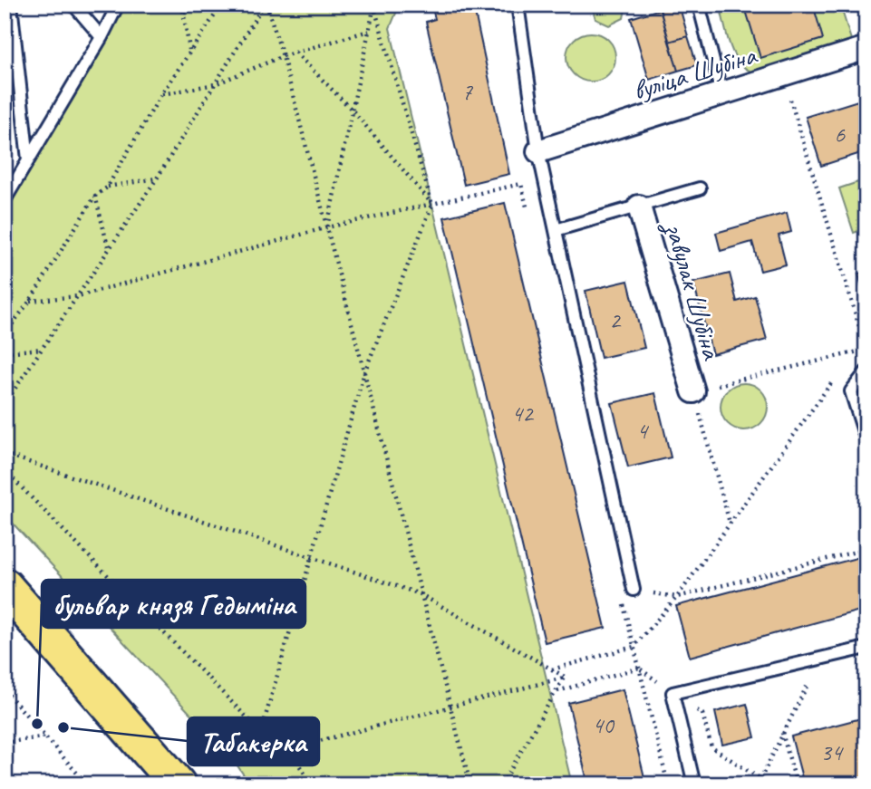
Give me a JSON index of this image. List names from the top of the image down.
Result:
{
  "streets": {
    "street": ["вуліца Шубіна", "завулак Шубіна"]
  },
  "places": ["бульвар князя Гедыміна", "Табакерка"],
  "house_numbers": [
    "7",
    "6",
    "2",
    "42",
    "4",
    "40",
    "34"
  ]
}
